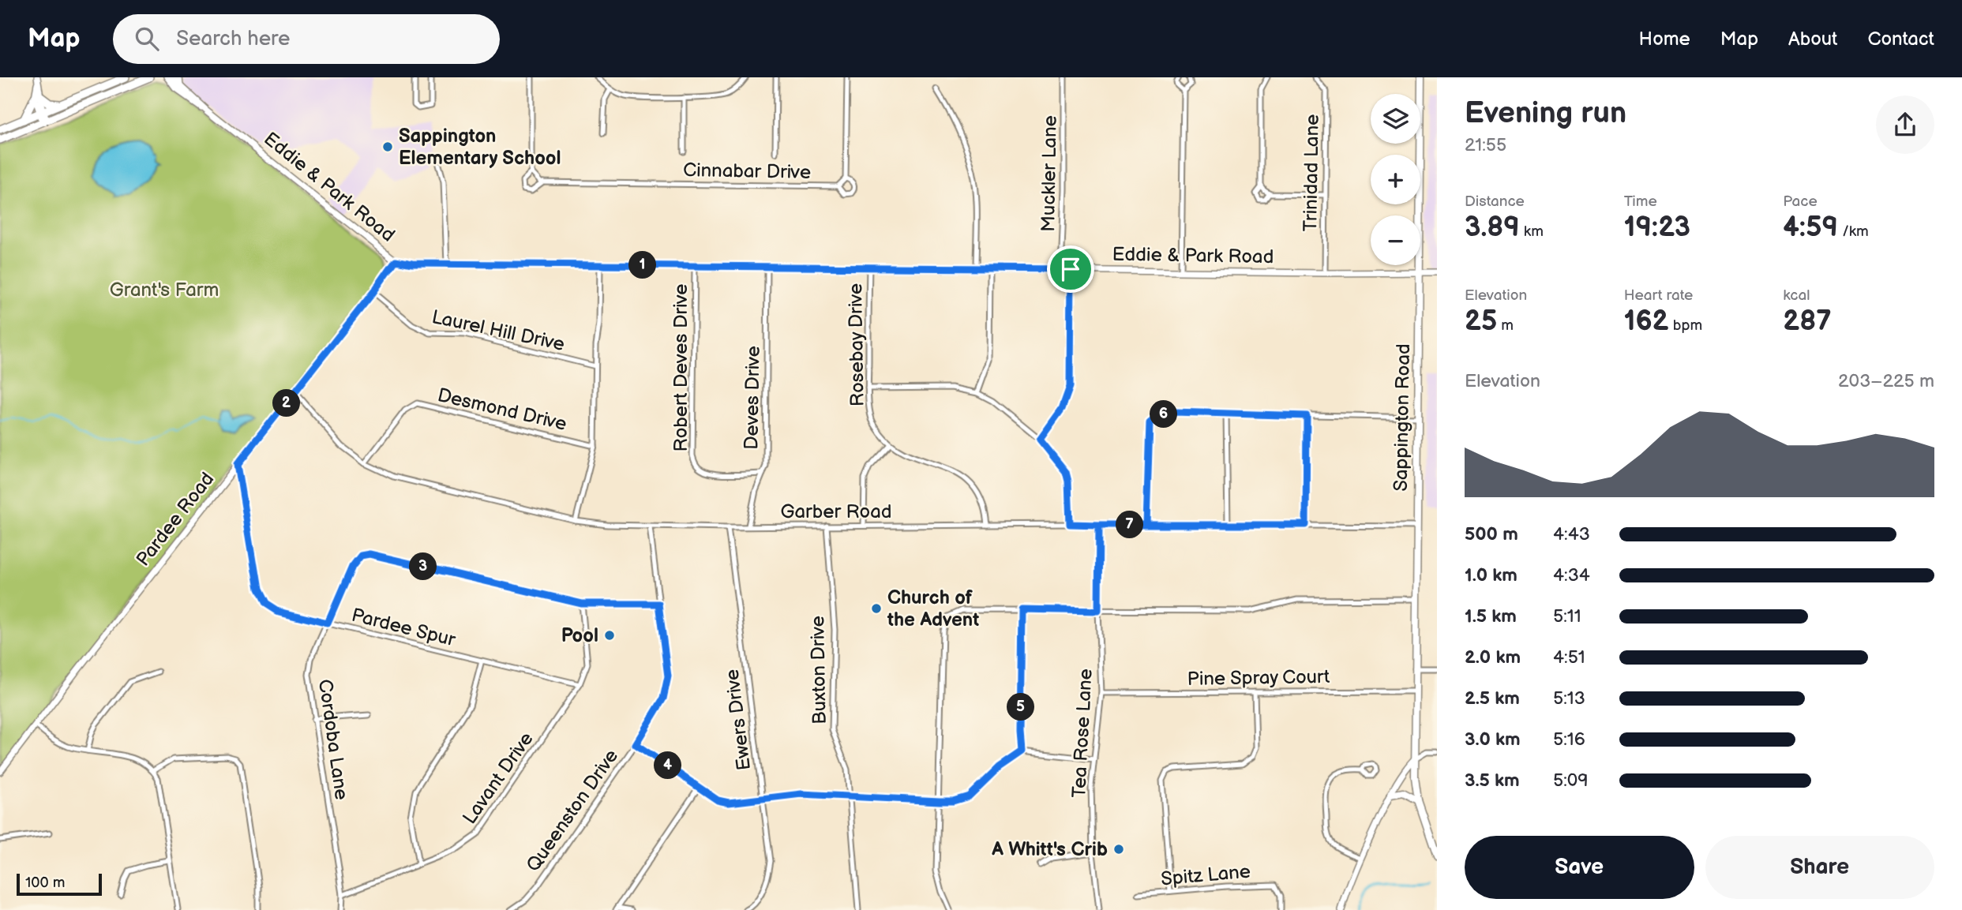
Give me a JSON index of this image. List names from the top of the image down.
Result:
{
  "streets": {
    "main road": ["Sappington Road"],
    "street": [
      "Cinnabar Drive",
      "Trinidad Lane",
      "Muckler Lane",
      "Eddie & Park Road",
      "Laurel Hill Drive",
      "Rosebay Drive",
      "Robert Deves Drive",
      "Deves Drive",
      "Desmond Drive",
      "Garber Road",
      "Pardee Road",
      "Pardee Spur",
      "Buxton Drive",
      "Pine Spray Court",
      "Ewers Drive",
      "Tea Rose Lane",
      "Cordoba Lane",
      "Lavant Drive",
      "Queenston Drive",
      "Spitz Lane"
    ]
  },
  "crossings": [
    ["Trinidad Lane", "Eddie & Park Road"],
    ["Muckler Lane", "Eddie & Park Road"],
    ["Eddie & Park Road", "Rosebay Drive"],
    ["Eddie & Park Road", "Robert Deves Drive"],
    ["Eddie & Park Road", "Deves Drive"],
    ["Eddie & Park Road", "Sappington Road"],
    ["Eddie & Park Road", "Pardee Road"],
    ["Laurel Hill Drive", "Pardee Road"],
    ["Robert Deves Drive", "Deves Drive"],
    ["Deves Drive", "Garber Road"],
    ["Desmond Drive", "Garber Road"],
    ["Sappington Road", "Garber Road"],
    ["Sappington Road", "Pine Spray Court"],
    ["Garber Road", "Pardee Road"],
    ["Garber Road", "Buxton Drive"],
    ["Garber Road", "Ewers Drive"],
    ["Garber Road", "Tea Rose Lane"],
    ["Garber Road", "Queenston Drive"],
    ["Pardee Road", "Pardee Spur"],
    ["Pardee Spur", "Cordoba Lane"],
    ["Pardee Spur", "Lavant Drive"],
    ["Pine Spray Court", "Tea Rose Lane"],
    ["Cordoba Lane", "Lavant Drive"],
    ["Cordoba Lane", "Queenston Drive"]
  ],
  "parks": ["Grant's Farm"],
  "places": [
    "Sappington Elementary School",
    "Church of the Advent",
    "Pool",
    "A Whitt's Crib"
  ],
  "scale_bar": "100 m",
  "page": {
    "header": "Map",
    "search": "Search here",
    "nav": [
      "Home",
      "Map",
      "About",
      "Contact"
    ],
    "heading": ["Evening run", "21:55"],
    "map_buttons": ["+", "−"],
    "stats": [
      ["Distance", "3.89 km"],
      ["Time", "19:23"],
      ["Pace", "4:59 /km"],
      ["Elevation", "25 m"],
      ["Heart rate", "162 bpm"],
      ["kcal", "287"]
    ],
    "pins": [
      "1",
      "2",
      "6",
      "7",
      "3",
      "5",
      "4"
    ],
    "chart": ["Elevation", "203–225 m"],
    "list": [
      {
        "name": "500 m",
        "note": "4:43"
      },
      {
        "name": "1.0 km",
        "note": "4:34"
      },
      {
        "name": "1.5 km",
        "note": "5:11"
      },
      {
        "name": "2.0 km",
        "note": "4:51"
      },
      {
        "name": "2.5 km",
        "note": "5:13"
      },
      {
        "name": "3.0 km",
        "note": "5:16"
      },
      {
        "name": "3.5 km",
        "note": "5:09"
      }
    ],
    "buttons": ["Save", "Share"],
    "scale": "100 m"
  }
}
